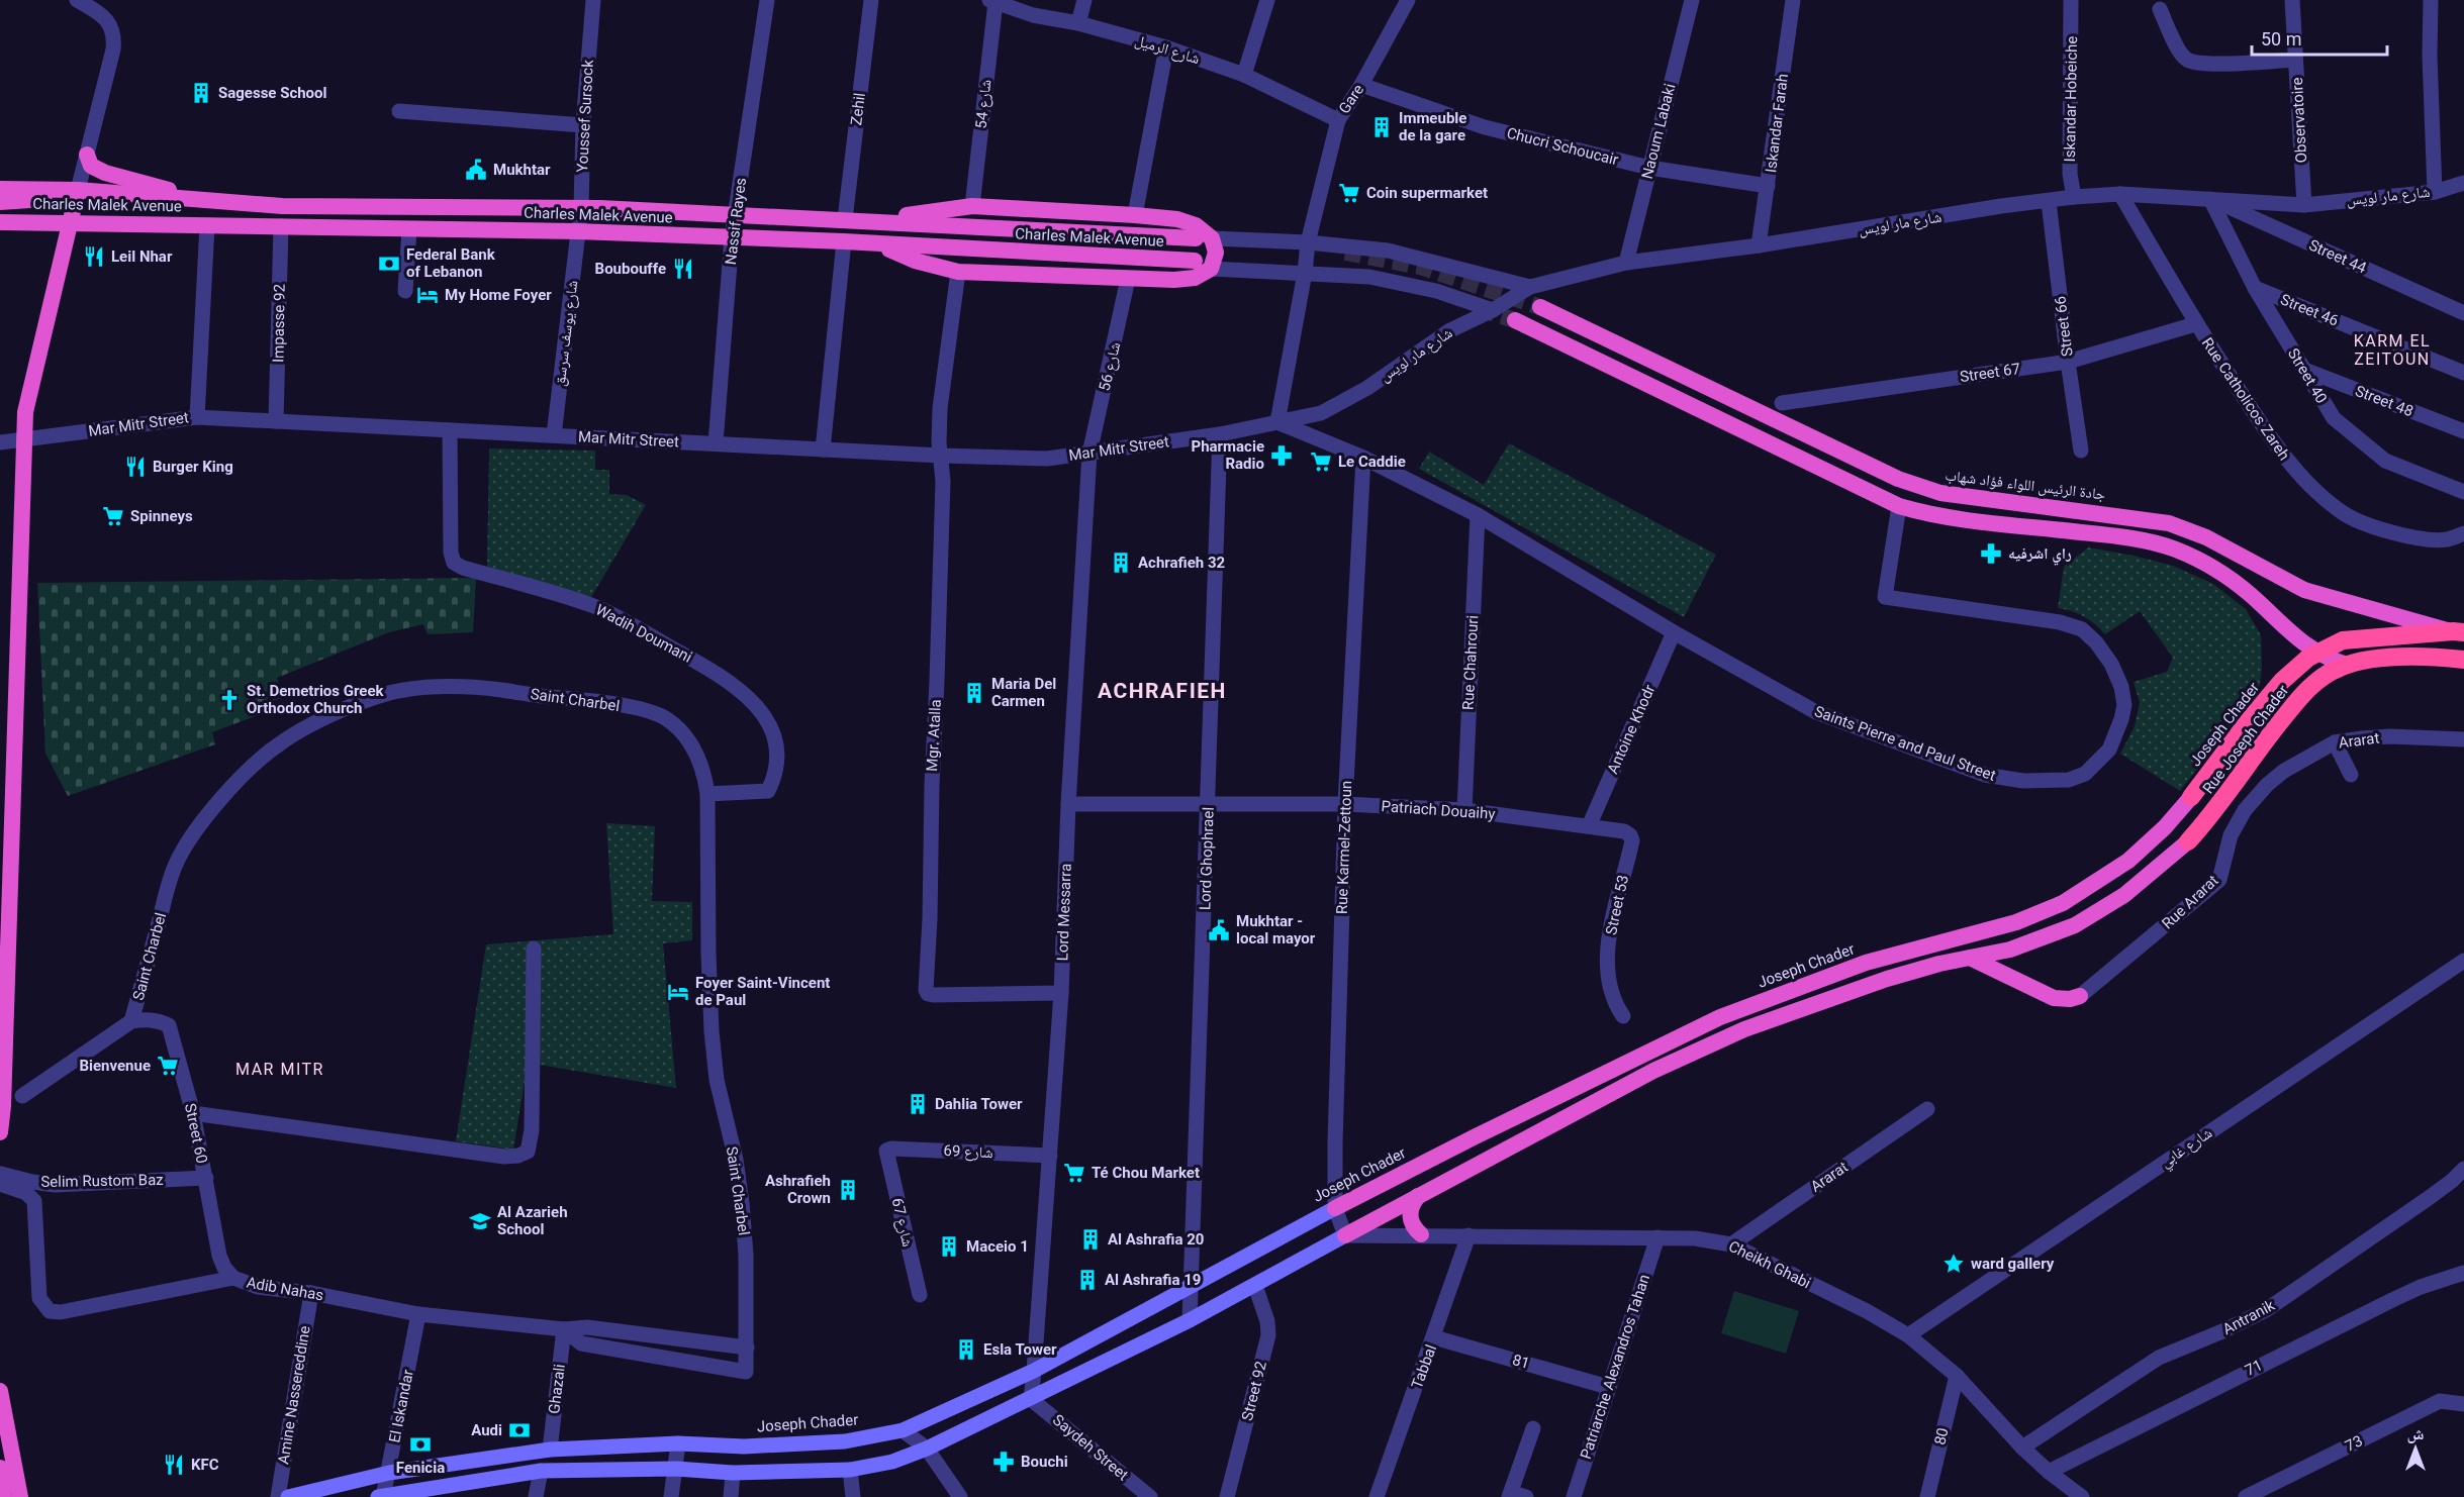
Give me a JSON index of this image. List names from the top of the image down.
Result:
{
  "streets": {
    "highway": [
      "Charles Malek Avenue",
      "جادة الرئيس اللواء فؤاد شهاب",
      "Joseph Chader",
      "Rue Joseph Chader"
    ],
    "street": [
      "شارع الرميل",
      "Gare",
      "Iskandar Hobeiche",
      "شارع 54",
      "Zehil",
      "Youssef Sursock",
      "Observatoire",
      "Iskandar Farah",
      "Naoum Labaki",
      "Chucri Schoucair",
      "شارع مار لويس",
      "Nassif Rayes",
      "Street 44",
      "Street 46",
      "Impasse 92",
      "Street 66",
      "شارع يوسف سرسق",
      "شارع 56",
      "Street 67",
      "Street 40",
      "Rue Catholicos Zareh",
      "Street 48",
      "Mar Mitr Street",
      "Wadih Doumani",
      "Rue Chahrouri",
      "Saint Charbel",
      "Antoine Khodr",
      "Mgr. Atalla",
      "Ararat",
      "Saints Pierre and Paul Street",
      "Patriach Douaihy",
      "Rue Karmel-Zettoun",
      "Lord Ghophrael",
      "Rue Ararat",
      "Street 53",
      "Lord Messarra",
      "Street 60",
      "شارع غابي",
      "شارع 69",
      "Selim Rustom Baz",
      "شارع 67",
      "Cheikh Ghabi",
      "Adib Nahas",
      "Antranik",
      "81",
      "Tabbal",
      "Patriarche Alexandros Tahan",
      "71",
      "Ghazali",
      "Street 92",
      "Amine Nassereddine",
      "El Iskandar",
      "80",
      "73",
      "Saydeh Street"
    ]
  },
  "crossings": [
    ["شارع الرميل", "Gare"],
    ["شارع الرميل", "شارع 54"],
    ["Gare", "Chucri Schoucair"],
    ["Gare", "شارع مار لويس"],
    ["Gare", "Mar Mitr Street"],
    ["Gare", "Saints Pierre and Paul Street"],
    ["Iskandar Hobeiche", "شارع مار لويس"],
    ["Zehil", "Charles Malek Avenue"],
    ["Youssef Sursock", "Charles Malek Avenue"],
    ["Youssef Sursock", "شارع يوسف سرسق"],
    ["Observatoire", "شارع مار لويس"],
    ["Iskandar Farah", "Chucri Schoucair"],
    ["Iskandar Farah", "شارع مار لويس"],
    ["Naoum Labaki", "Chucri Schoucair"],
    ["Naoum Labaki", "شارع مار لويس"],
    ["شارع مار لويس", "Street 44"],
    ["شارع مار لويس", "Street 66"],
    ["شارع مار لويس", "Street 40"],
    ["شارع مار لويس", "Rue Catholicos Zareh"],
    ["شارع مار لويس", "Mar Mitr Street"],
    ["شارع مار لويس", "Saints Pierre and Paul Street"],
    ["Charles Malek Avenue", "Nassif Rayes"],
    ["Charles Malek Avenue", "Impasse 92"],
    ["Charles Malek Avenue", "شارع يوسف سرسق"],
    ["Nassif Rayes", "Mar Mitr Street"],
    ["Street 44", "Street 40"],
    ["Street 46", "Street 40"],
    ["Impasse 92", "Mar Mitr Street"],
    ["Street 66", "Street 67"],
    ["شارع يوسف سرسق", "Mar Mitr Street"],
    ["شارع 56", "Mar Mitr Street"],
    ["شارع 56", "Lord Messarra"],
    ["Street 67", "Rue Catholicos Zareh"],
    ["Street 40", "Street 48"],
    ["Mar Mitr Street", "Wadih Doumani"],
    ["Mar Mitr Street", "Mgr. Atalla"],
    ["Mar Mitr Street", "Saints Pierre and Paul Street"],
    ["Mar Mitr Street", "Lord Ghophrael"],
    ["Mar Mitr Street", "Lord Messarra"],
    ["جادة الرئيس اللواء فؤاد شهاب", "Joseph Chader"],
    ["Wadih Doumani", "Saint Charbel"],
    ["Rue Chahrouri", "Saints Pierre and Paul Street"],
    ["Rue Chahrouri", "Patriach Douaihy"],
    ["Saint Charbel", "Street 60"],
    ["Saint Charbel", "Adib Nahas"],
    ["Joseph Chader", "Rue Karmel-Zettoun"],
    ["Joseph Chader", "Lord Ghophrael"],
    ["Joseph Chader", "Lord Messarra"],
    ["Joseph Chader", "Ghazali"],
    ["Joseph Chader", "El Iskandar"],
    ["Antoine Khodr", "Saints Pierre and Paul Street"],
    ["Antoine Khodr", "Patriach Douaihy"],
    ["Antoine Khodr", "Street 53"],
    ["Mgr. Atalla", "Lord Messarra"],
    ["Ararat", "Rue Ararat"],
    ["Ararat", "Cheikh Ghabi"],
    ["Saints Pierre and Paul Street", "Rue Karmel-Zettoun"],
    ["Patriach Douaihy", "Rue Karmel-Zettoun"],
    ["Patriach Douaihy", "Lord Ghophrael"],
    ["Patriach Douaihy", "Street 53"],
    ["Patriach Douaihy", "Lord Messarra"],
    ["Rue Karmel-Zettoun", "Cheikh Ghabi"],
    ["Lord Messarra", "شارع 69"],
    ["Lord Messarra", "Saydeh Street"],
    ["Street 60", "Selim Rustom Baz"],
    ["Street 60", "Adib Nahas"],
    ["شارع غابي", "Cheikh Ghabi"],
    ["شارع 69", "شارع 67"],
    ["Selim Rustom Baz", "Adib Nahas"],
    ["Cheikh Ghabi", "Antranik"],
    ["Cheikh Ghabi", "Tabbal"],
    ["Cheikh Ghabi", "Patriarche Alexandros Tahan"],
    ["Cheikh Ghabi", "71"],
    ["Cheikh Ghabi", "80"],
    ["Adib Nahas", "Ghazali"],
    ["Adib Nahas", "Amine Nassereddine"],
    ["Adib Nahas", "El Iskandar"],
    ["81", "Tabbal"],
    ["81", "Patriarche Alexandros Tahan"]
  ],
  "districts": ["KARM EL ZEITOUN", "ACHRAFIEH", "MAR MITR"],
  "places": {
    "building": [
      "Sagesse School",
      "Immeuble de la gare",
      "Achrafieh 32",
      "Maria Del Carmen",
      "Dahlia Tower",
      "Ashrafieh Crown",
      "Al Ashrafia 20",
      "Maceio 1",
      "Al Ashrafia 19",
      "Esla Tower"
    ],
    "public building": ["Mukhtar", "Mukhtar - local mayor"],
    "supermarket": [
      "Coin supermarket",
      "Le Caddie",
      "Spinneys",
      "Bienvenue",
      "Té Chou Market"
    ],
    "restaurant": [
      "Leil Nhar",
      "Boubouffe",
      "Burger King",
      "KFC"
    ],
    "bank": ["Federal Bank of Lebanon", "Audi", "Fenicia"],
    "hotel": ["My Home Foyer", "Foyer Saint-Vincent de Paul"],
    "pharmacy": ["Pharmacie Radio", "راي اشرفيه", "Bouchi"],
    "church": ["St. Demetrios Greek Orthodox Church"],
    "school or university": ["Al Azarieh School"],
    "place": ["ward gallery"]
  },
  "scale_bar": "50 m",
  "north": "top"
}
